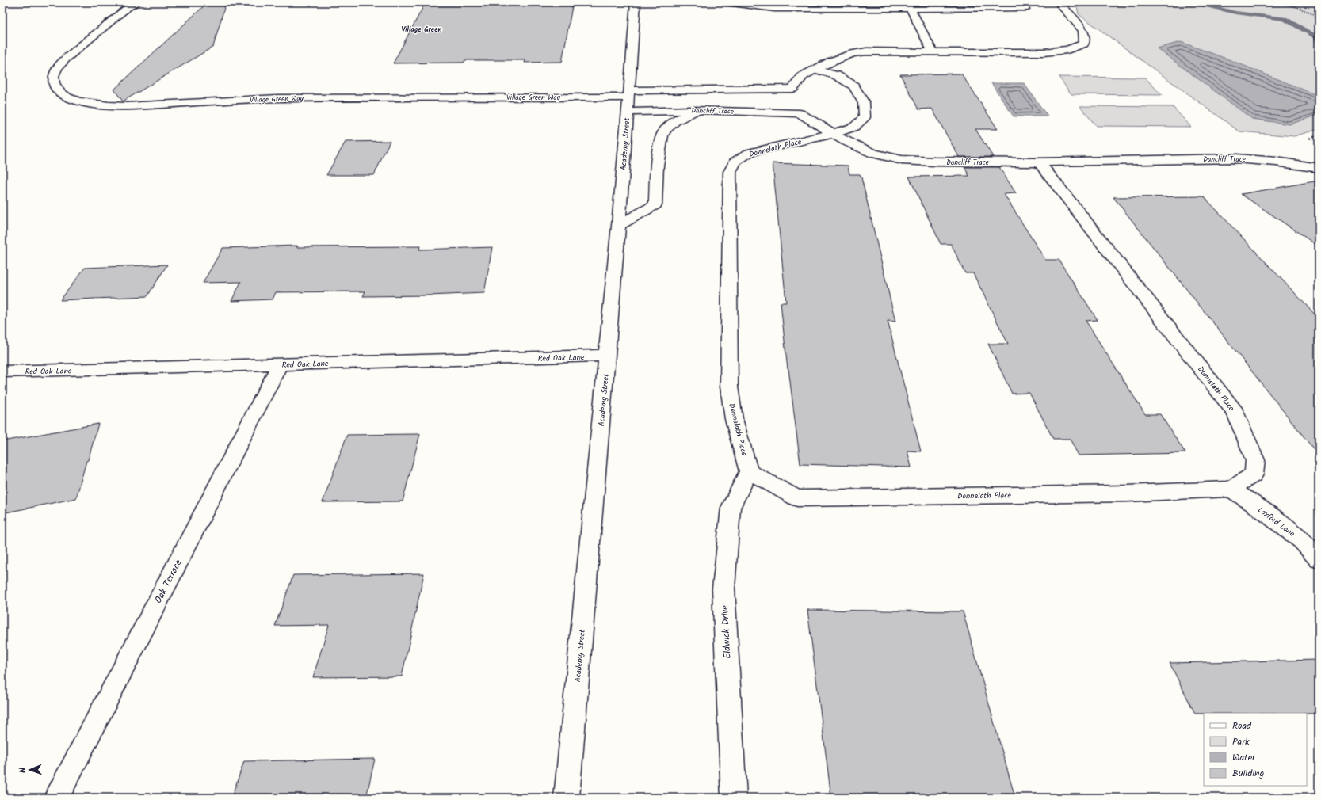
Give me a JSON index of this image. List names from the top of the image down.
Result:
{
  "streets": {
    "street": [
      "Village Green Way",
      "Dancliff Trace",
      "Academy Street",
      "Donnelath Place",
      "Red Oak Lane",
      "Loxford Lane",
      "Oak Terrace",
      "Eldwick Drive"
    ]
  },
  "crossings": [
    ["Village Green Way", "Academy Street"],
    ["Dancliff Trace", "Academy Street"],
    ["Dancliff Trace", "Donnelath Place"],
    ["Academy Street", "Red Oak Lane"],
    ["Donnelath Place", "Loxford Lane"],
    ["Donnelath Place", "Eldwick Drive"],
    ["Red Oak Lane", "Oak Terrace"]
  ],
  "districts": ["Village Green"],
  "legend": [
    "Road",
    "Park",
    "Water",
    "Building"
  ],
  "north": "left"
}
